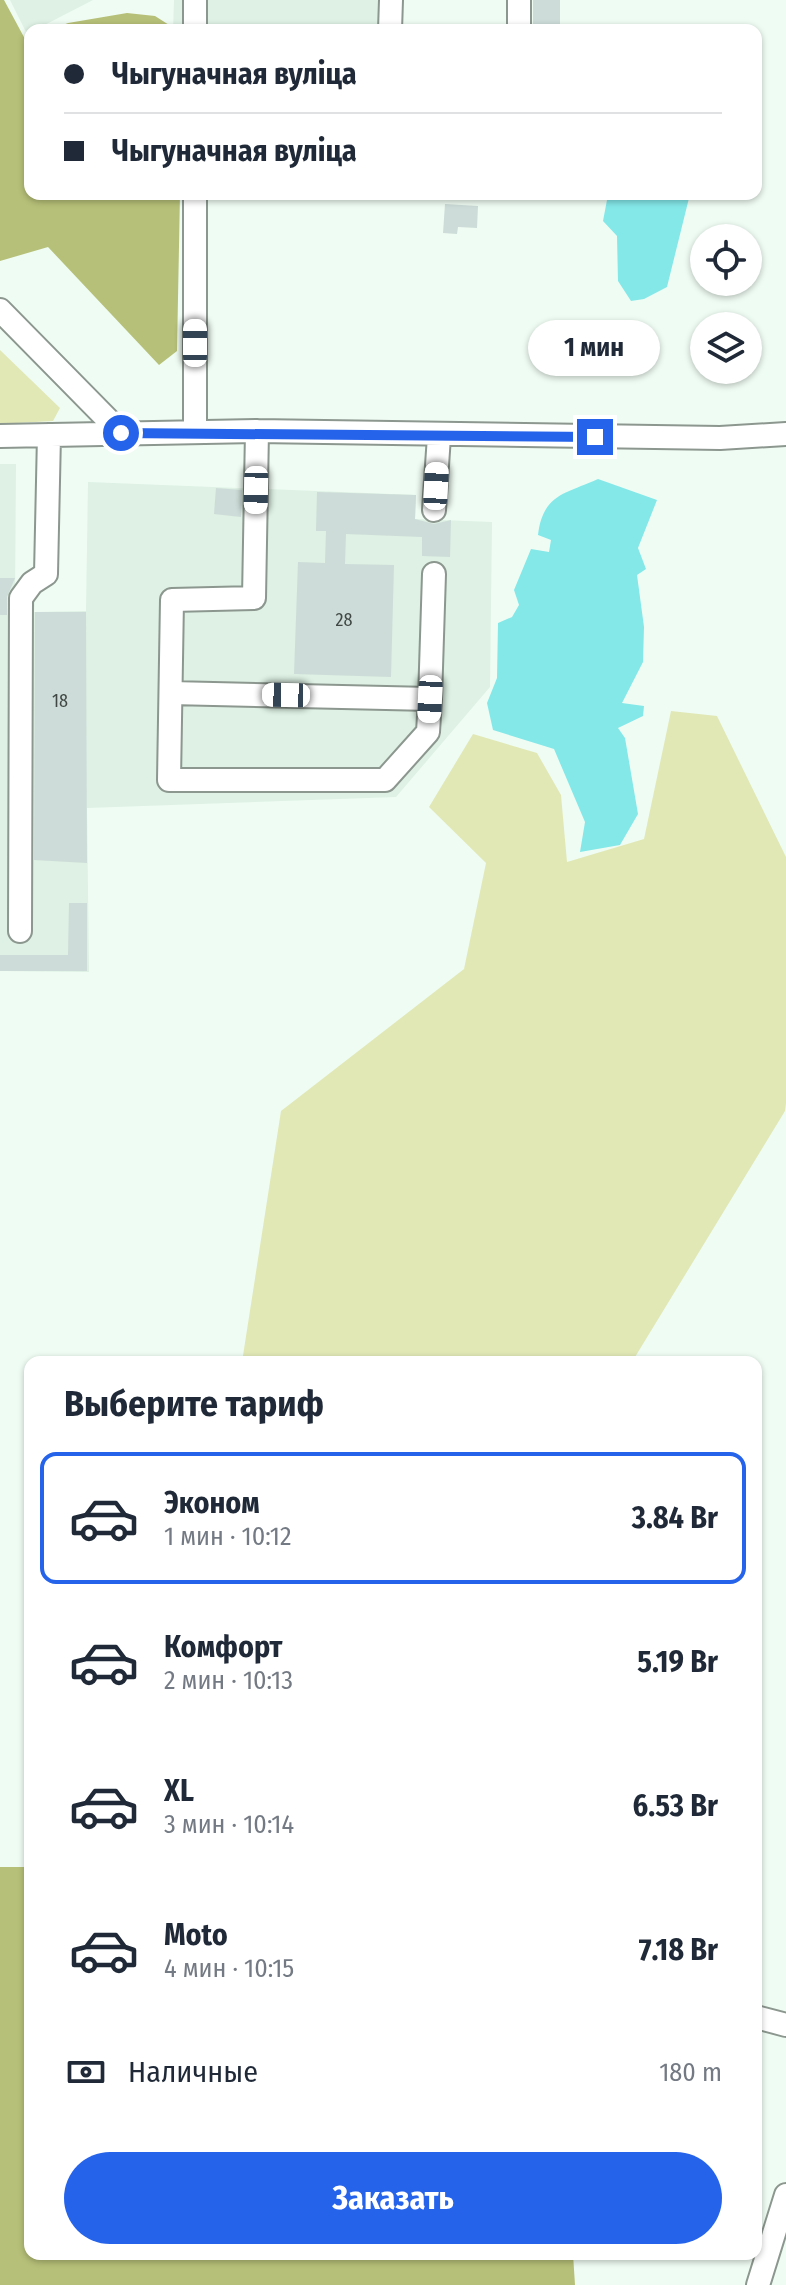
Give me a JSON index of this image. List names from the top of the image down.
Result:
{
  "house_numbers": ["28", "18"],
  "page": {
    "banner": ["Чыгуначная вуліца", "Чыгуначная вуліца"],
    "bubble": "1 мин",
    "heading": "Выберите тариф",
    "list": [
      {
        "name": "Эконом",
        "note": "1 мин · 10:12",
        "value": "3.84 Br"
      },
      {
        "name": "Комфорт",
        "note": "2 мин · 10:13",
        "value": "5.19 Br"
      },
      {
        "name": "XL",
        "note": "3 мин · 10:14",
        "value": "6.53 Br"
      },
      {
        "name": "Moto",
        "note": "4 мин · 10:15",
        "value": "7.18 Br"
      }
    ],
    "pay": ["Наличные", "180 m"],
    "buttons": "Заказать"
  }
}
